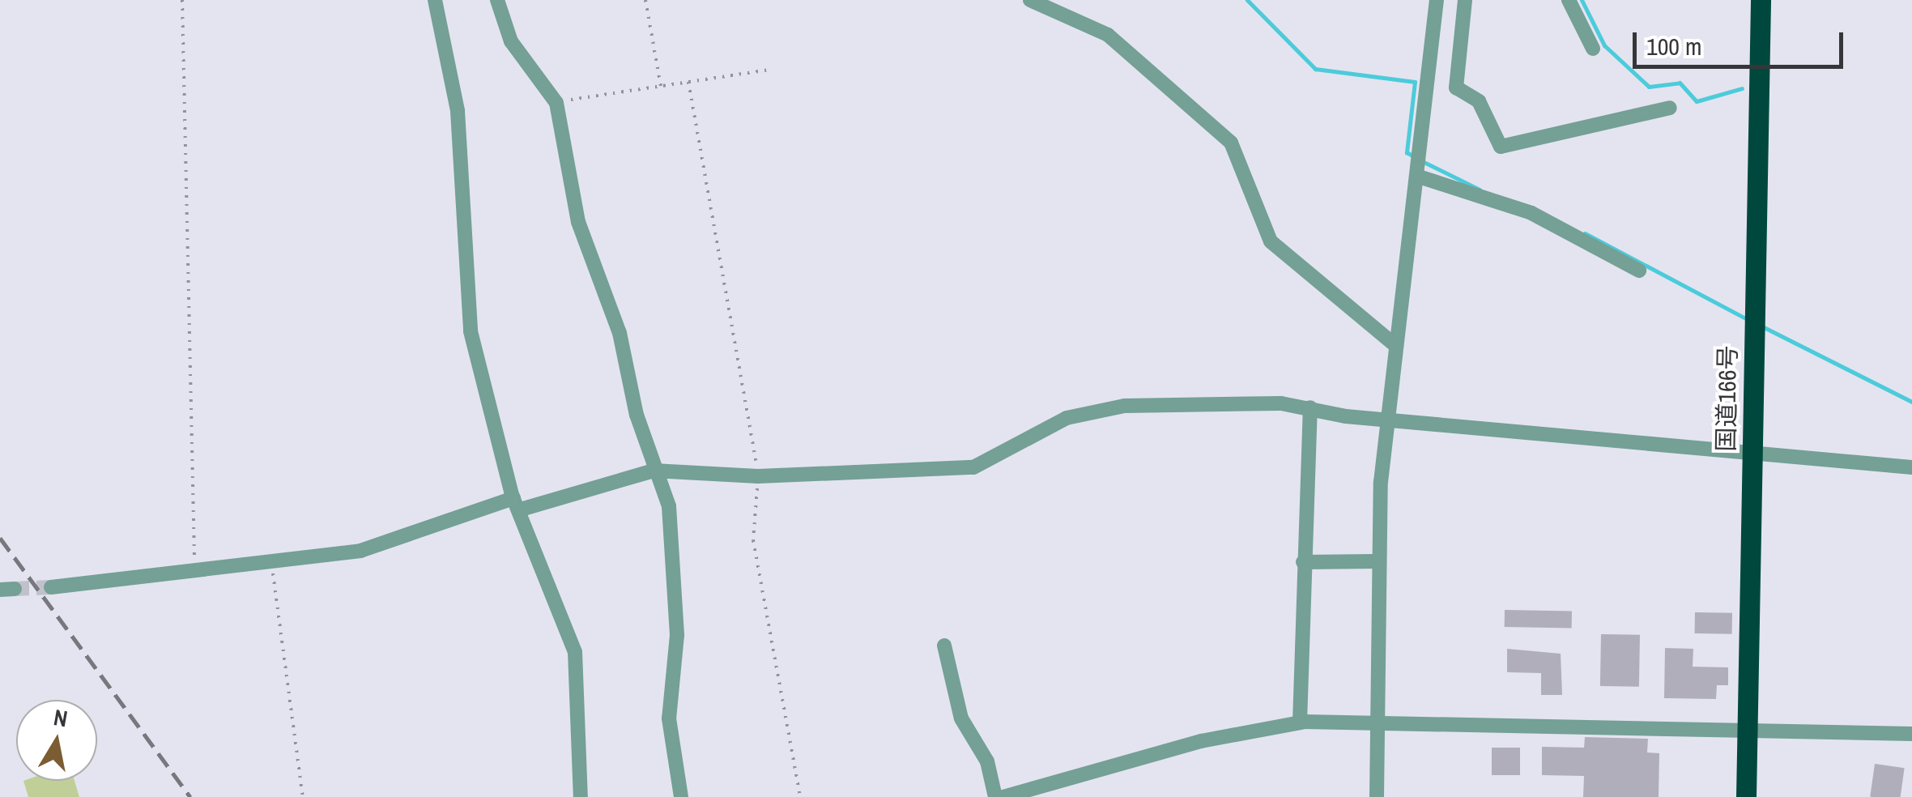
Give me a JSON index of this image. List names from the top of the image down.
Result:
{
  "streets": {
    "highway": ["国道166号"]
  },
  "scale_bar": "100 m",
  "north": "top"
}
